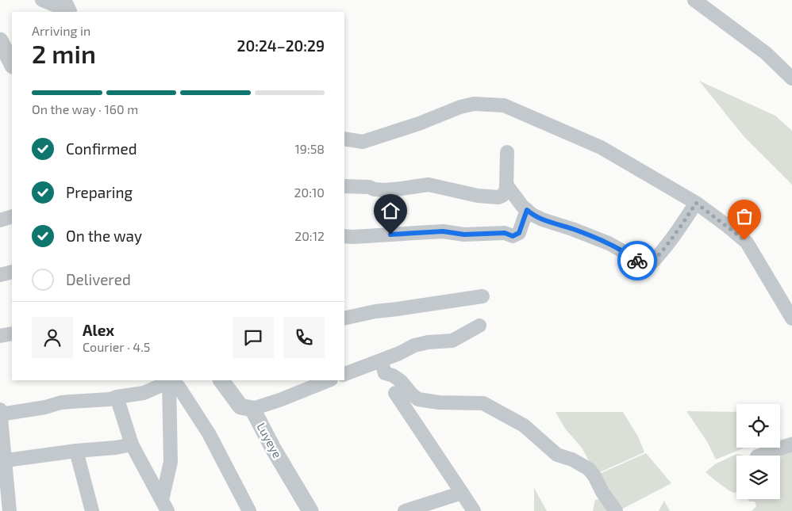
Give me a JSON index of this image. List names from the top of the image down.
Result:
{
  "streets": {
    "street": ["Luyeye"]
  },
  "page": {
    "heading": ["2 min", "Arriving in", "20:24–20:29"],
    "panel": ["Alex", "Courier · 4.5"],
    "bar": "On the way · 160 m",
    "list": [
      ["Confirmed", "19:58"],
      ["Preparing", "20:10"],
      ["On the way", "20:12"],
      "Delivered"
    ]
  }
}
